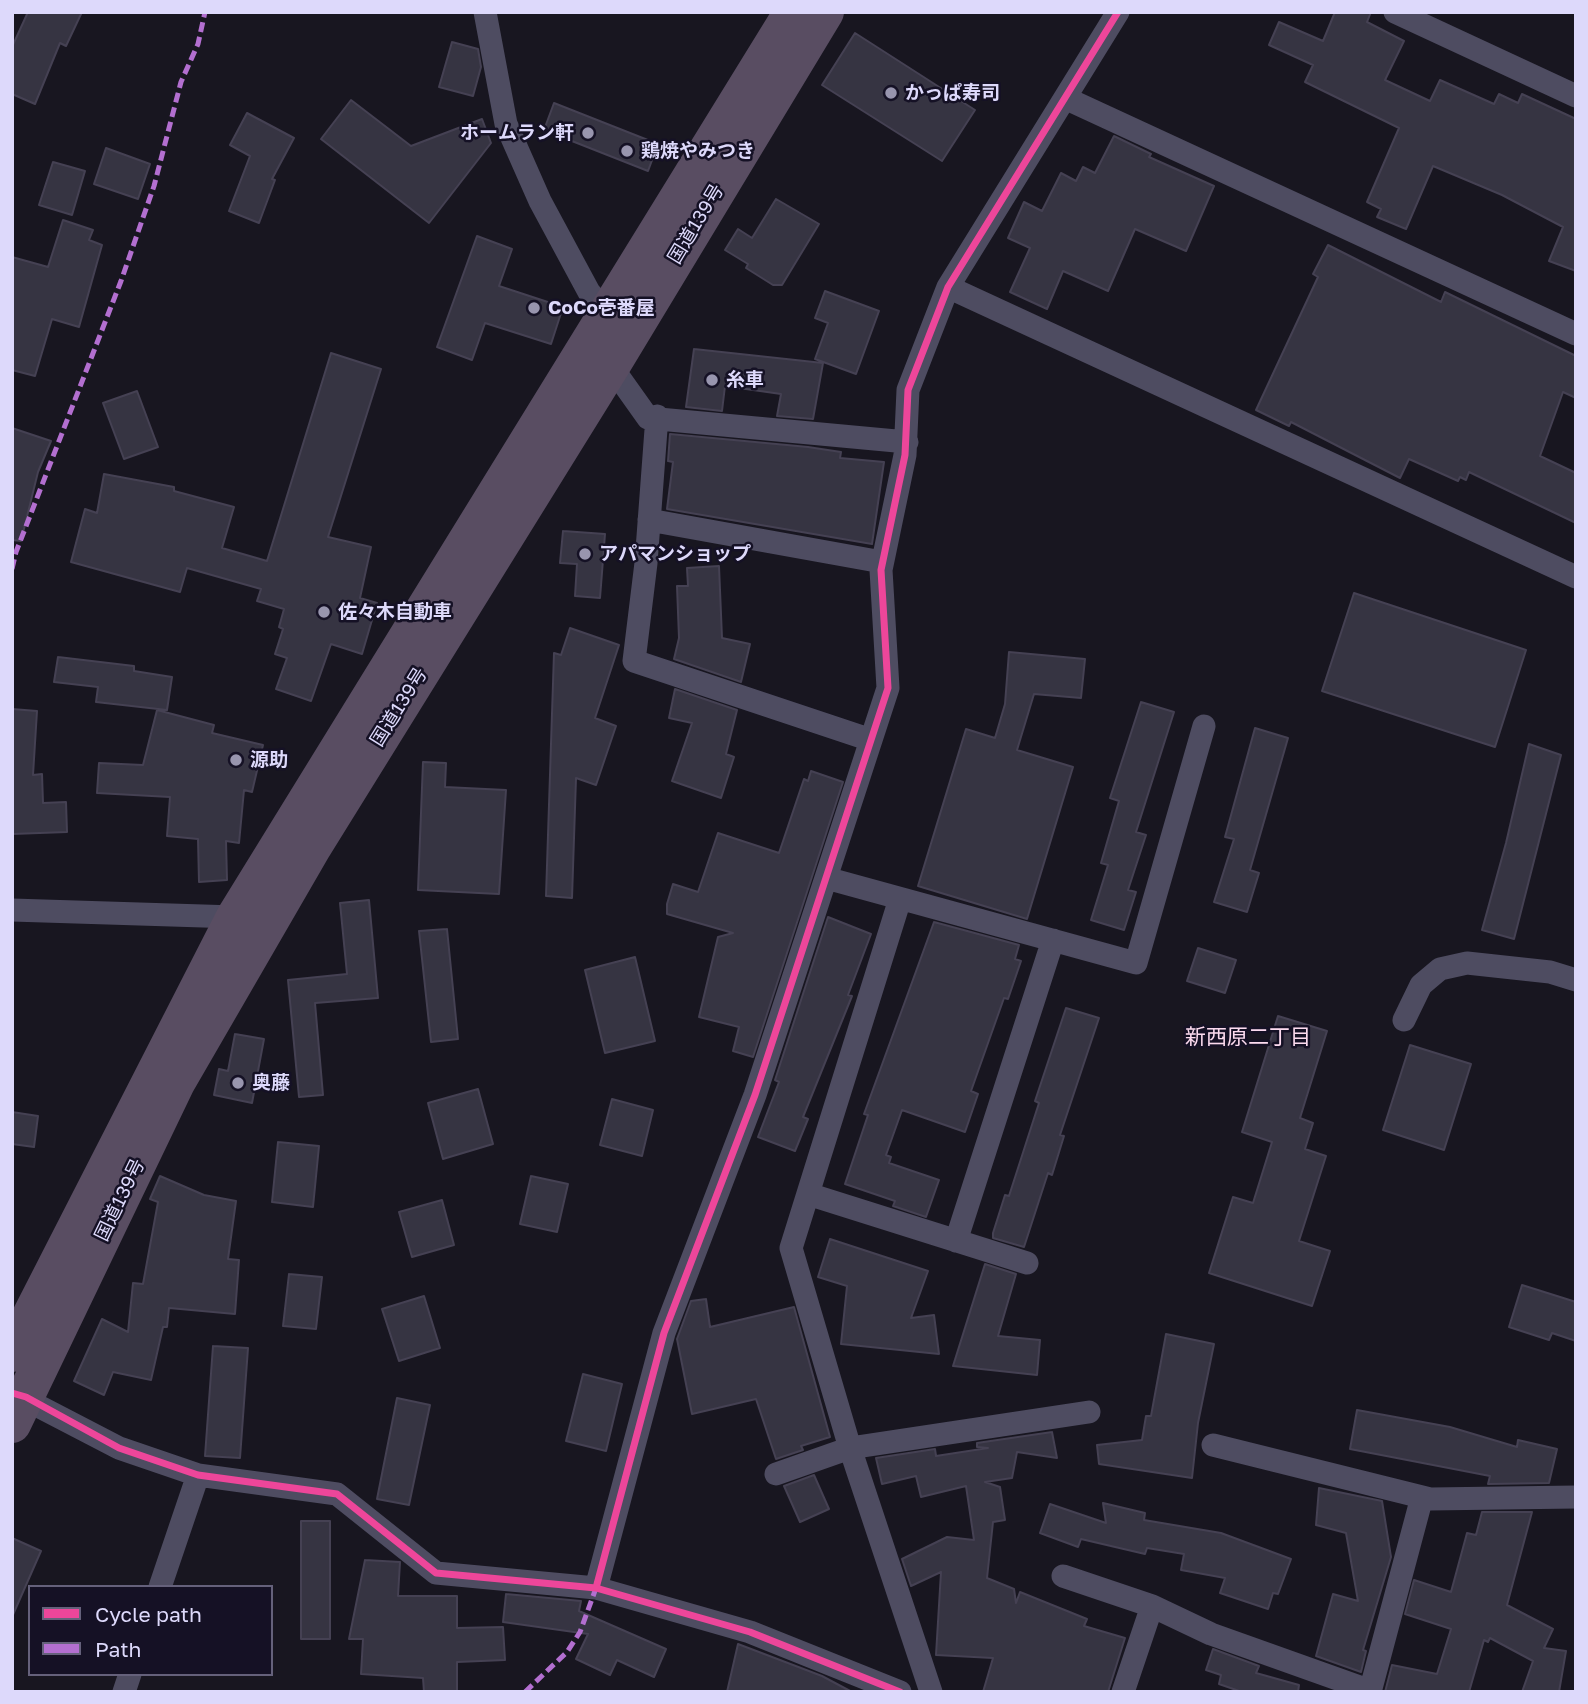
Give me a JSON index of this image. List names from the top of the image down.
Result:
{
  "streets": {
    "highway": ["国道139号"]
  },
  "districts": ["新西原二丁目"],
  "places": [
    "かっぱ寿司",
    "ホームラン軒",
    "鶏焼やみつき",
    "CoCo壱番屋",
    "糸車",
    "アパマンショップ",
    "佐々木自動車",
    "源助",
    "奥藤"
  ],
  "legend": ["Cycle path", "Path"]
}
